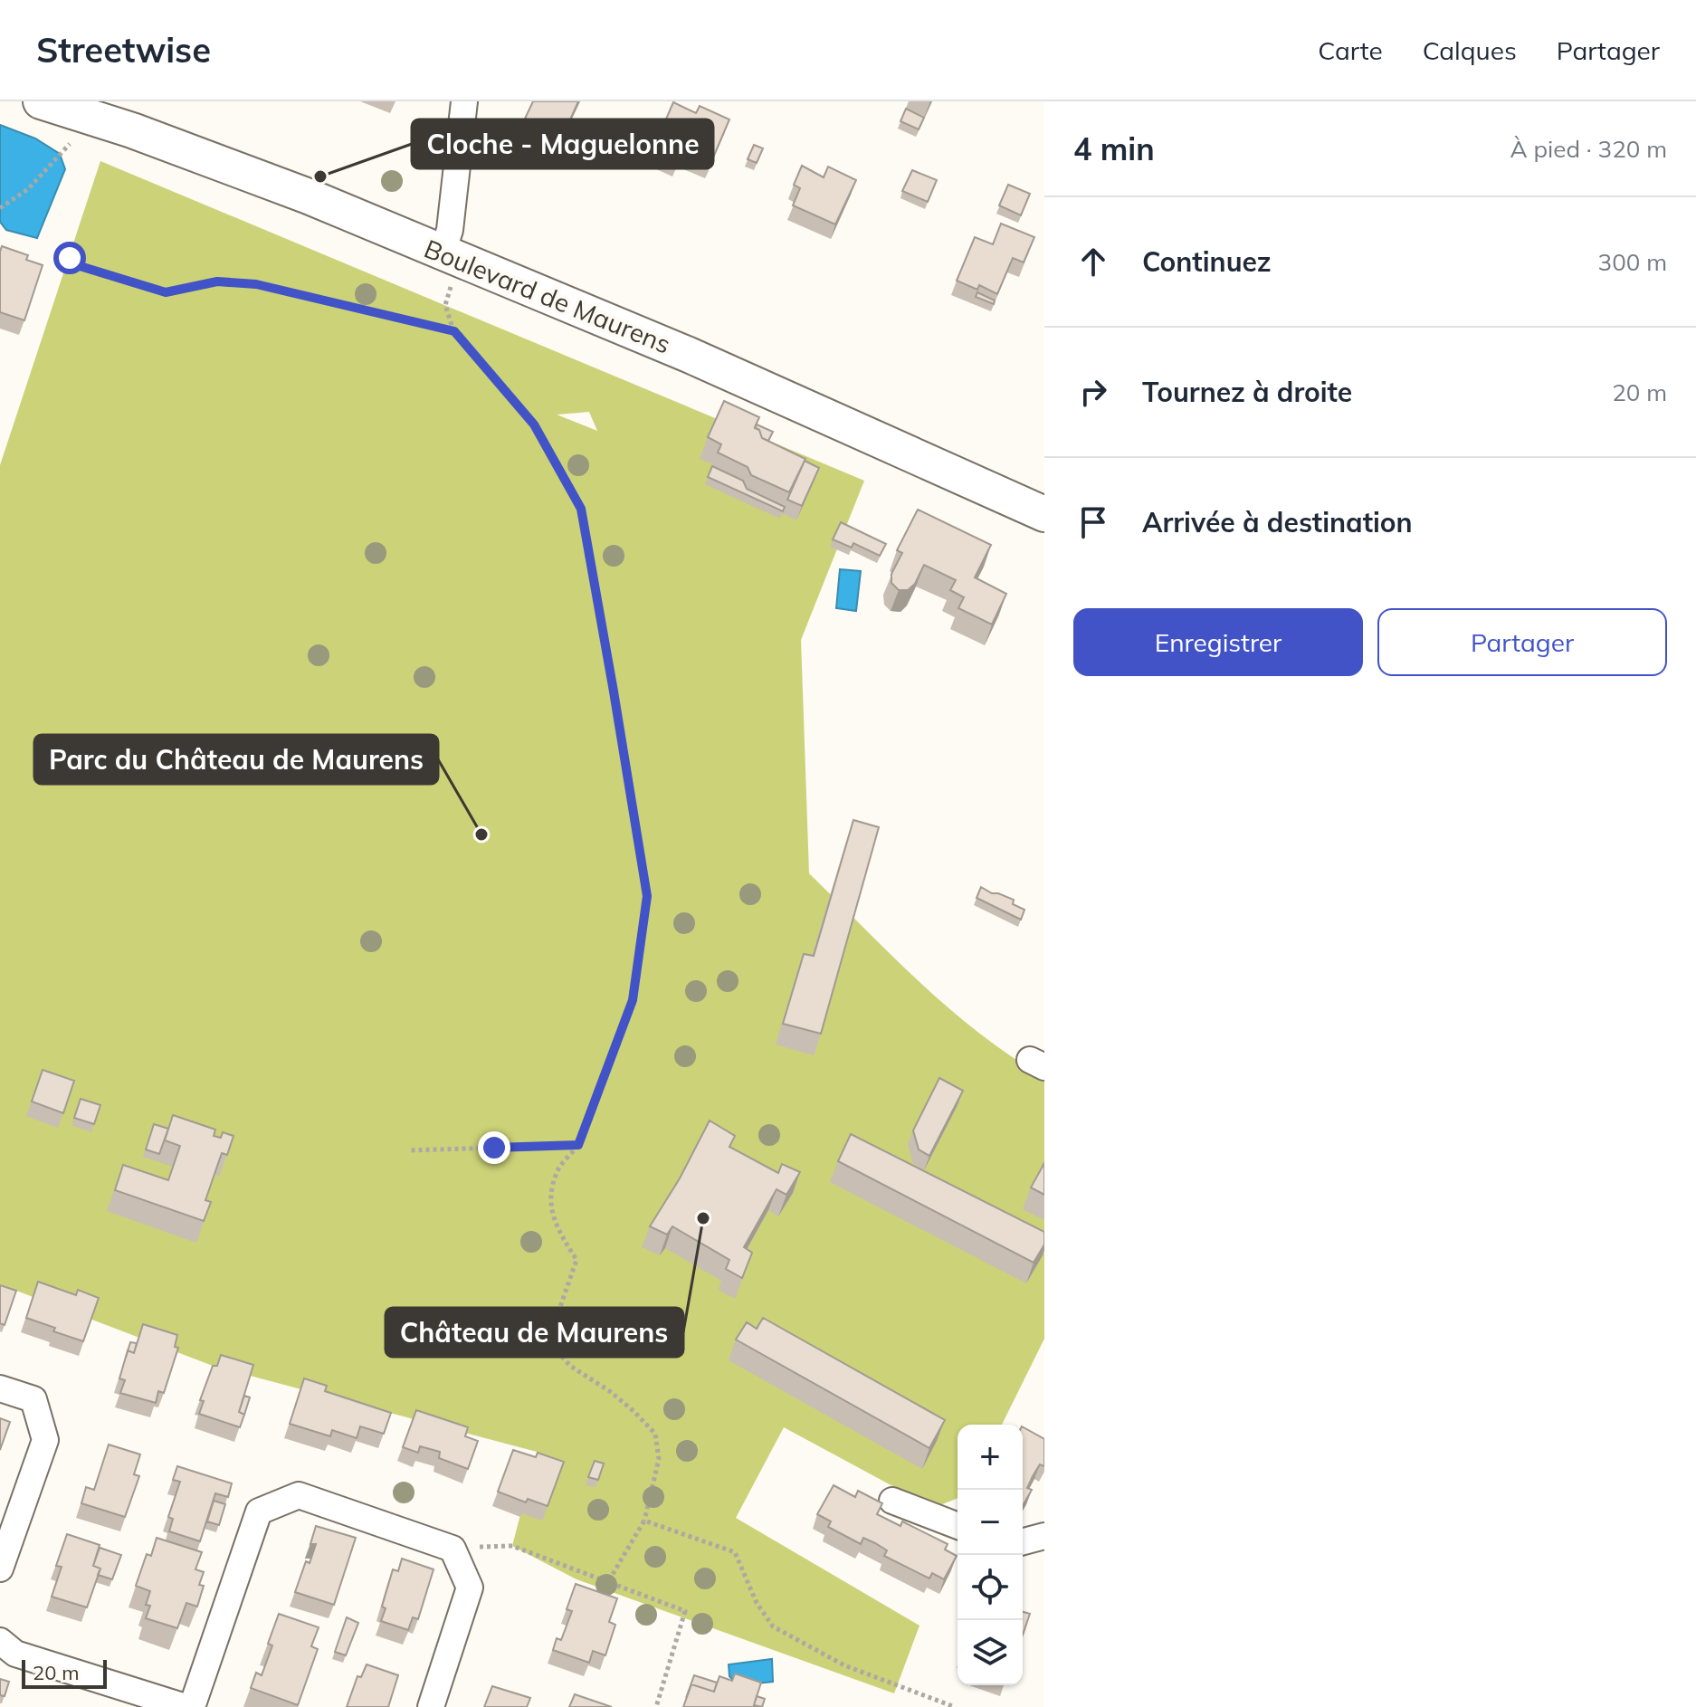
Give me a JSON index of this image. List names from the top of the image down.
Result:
{
  "streets": {
    "street": ["Boulevard de Maurens"]
  },
  "places": ["Cloche - Maguelonne", "Parc du Château de Maurens", "Château de Maurens"],
  "scale_bar": "20 m",
  "page": {
    "header": "Streetwise",
    "nav": ["Carte", "Calques", "Partager"],
    "heading": ["4 min", "À pied · 320 m"],
    "list": [
      ["Continuez", "300 m"],
      ["Tournez à droite", "20 m"],
      "Arrivée à destination"
    ],
    "buttons": ["Enregistrer", "Partager"],
    "map_buttons": ["+", "−"],
    "scale": "20 m"
  }
}
